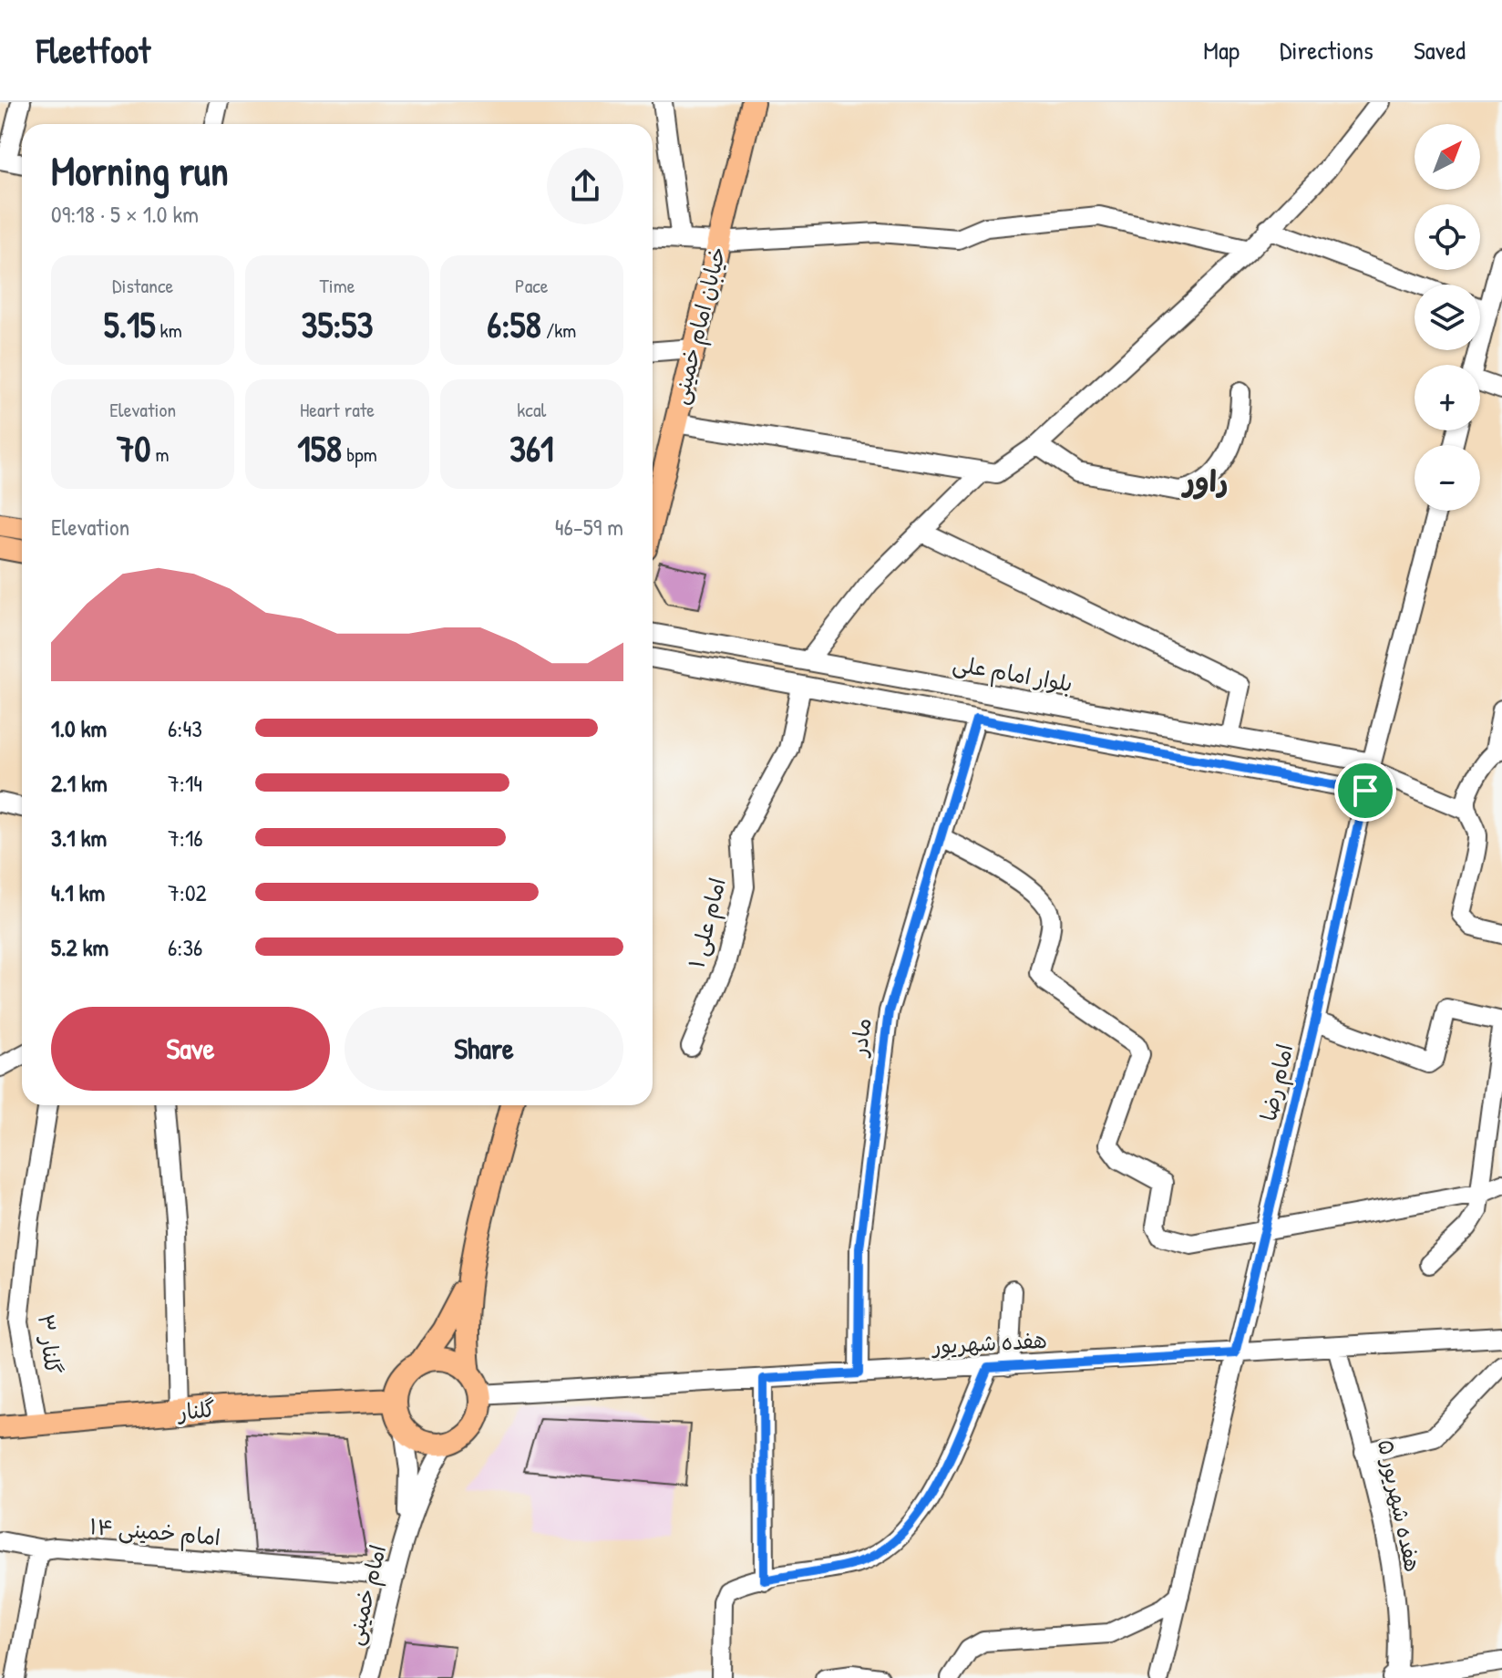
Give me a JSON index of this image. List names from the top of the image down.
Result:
{
  "streets": {
    "main road": ["خیابان امام خمینی", "گلنار"],
    "street": [
      "بلوار امام علی",
      "امام علی ۱",
      "مادر",
      "امام رضا",
      "هفده شهریور",
      "گلنار ۳",
      "هفده شهریور ۵",
      "امام خمینی ۱۴",
      "امام خمینی"
    ]
  },
  "crossings": [
    ["بلوار امام علی", "امام رضا"],
    ["مادر", "هفده شهریور"],
    ["امام رضا", "هفده شهریور"],
    ["هفده شهریور", "گلنار"],
    ["هفده شهریور", "هفده شهریور ۵"],
    ["گلنار ۳", "گلنار"],
    ["امام خمینی ۱۴", "امام خمینی"]
  ],
  "districts": ["راور"],
  "north": "top right",
  "page": {
    "header": "Fleetfoot",
    "nav": ["Map", "Directions", "Saved"],
    "map_buttons": ["+", "−"],
    "heading": ["Morning run", "09:18 · 5 × 1.0 km"],
    "stats": [
      ["Distance", "5.15 km"],
      ["Time", "35:53"],
      ["Pace", "6:58 /km"],
      ["Elevation", "70 m"],
      ["Heart rate", "158 bpm"],
      ["kcal", "361"]
    ],
    "chart": ["Elevation", "46–59 m"],
    "list": [
      {
        "name": "1.0 km",
        "note": "6:43"
      },
      {
        "name": "2.1 km",
        "note": "7:14"
      },
      {
        "name": "3.1 km",
        "note": "7:16"
      },
      {
        "name": "4.1 km",
        "note": "7:02"
      },
      {
        "name": "5.2 km",
        "note": "6:36"
      }
    ],
    "buttons": ["Save", "Share"]
  }
}
